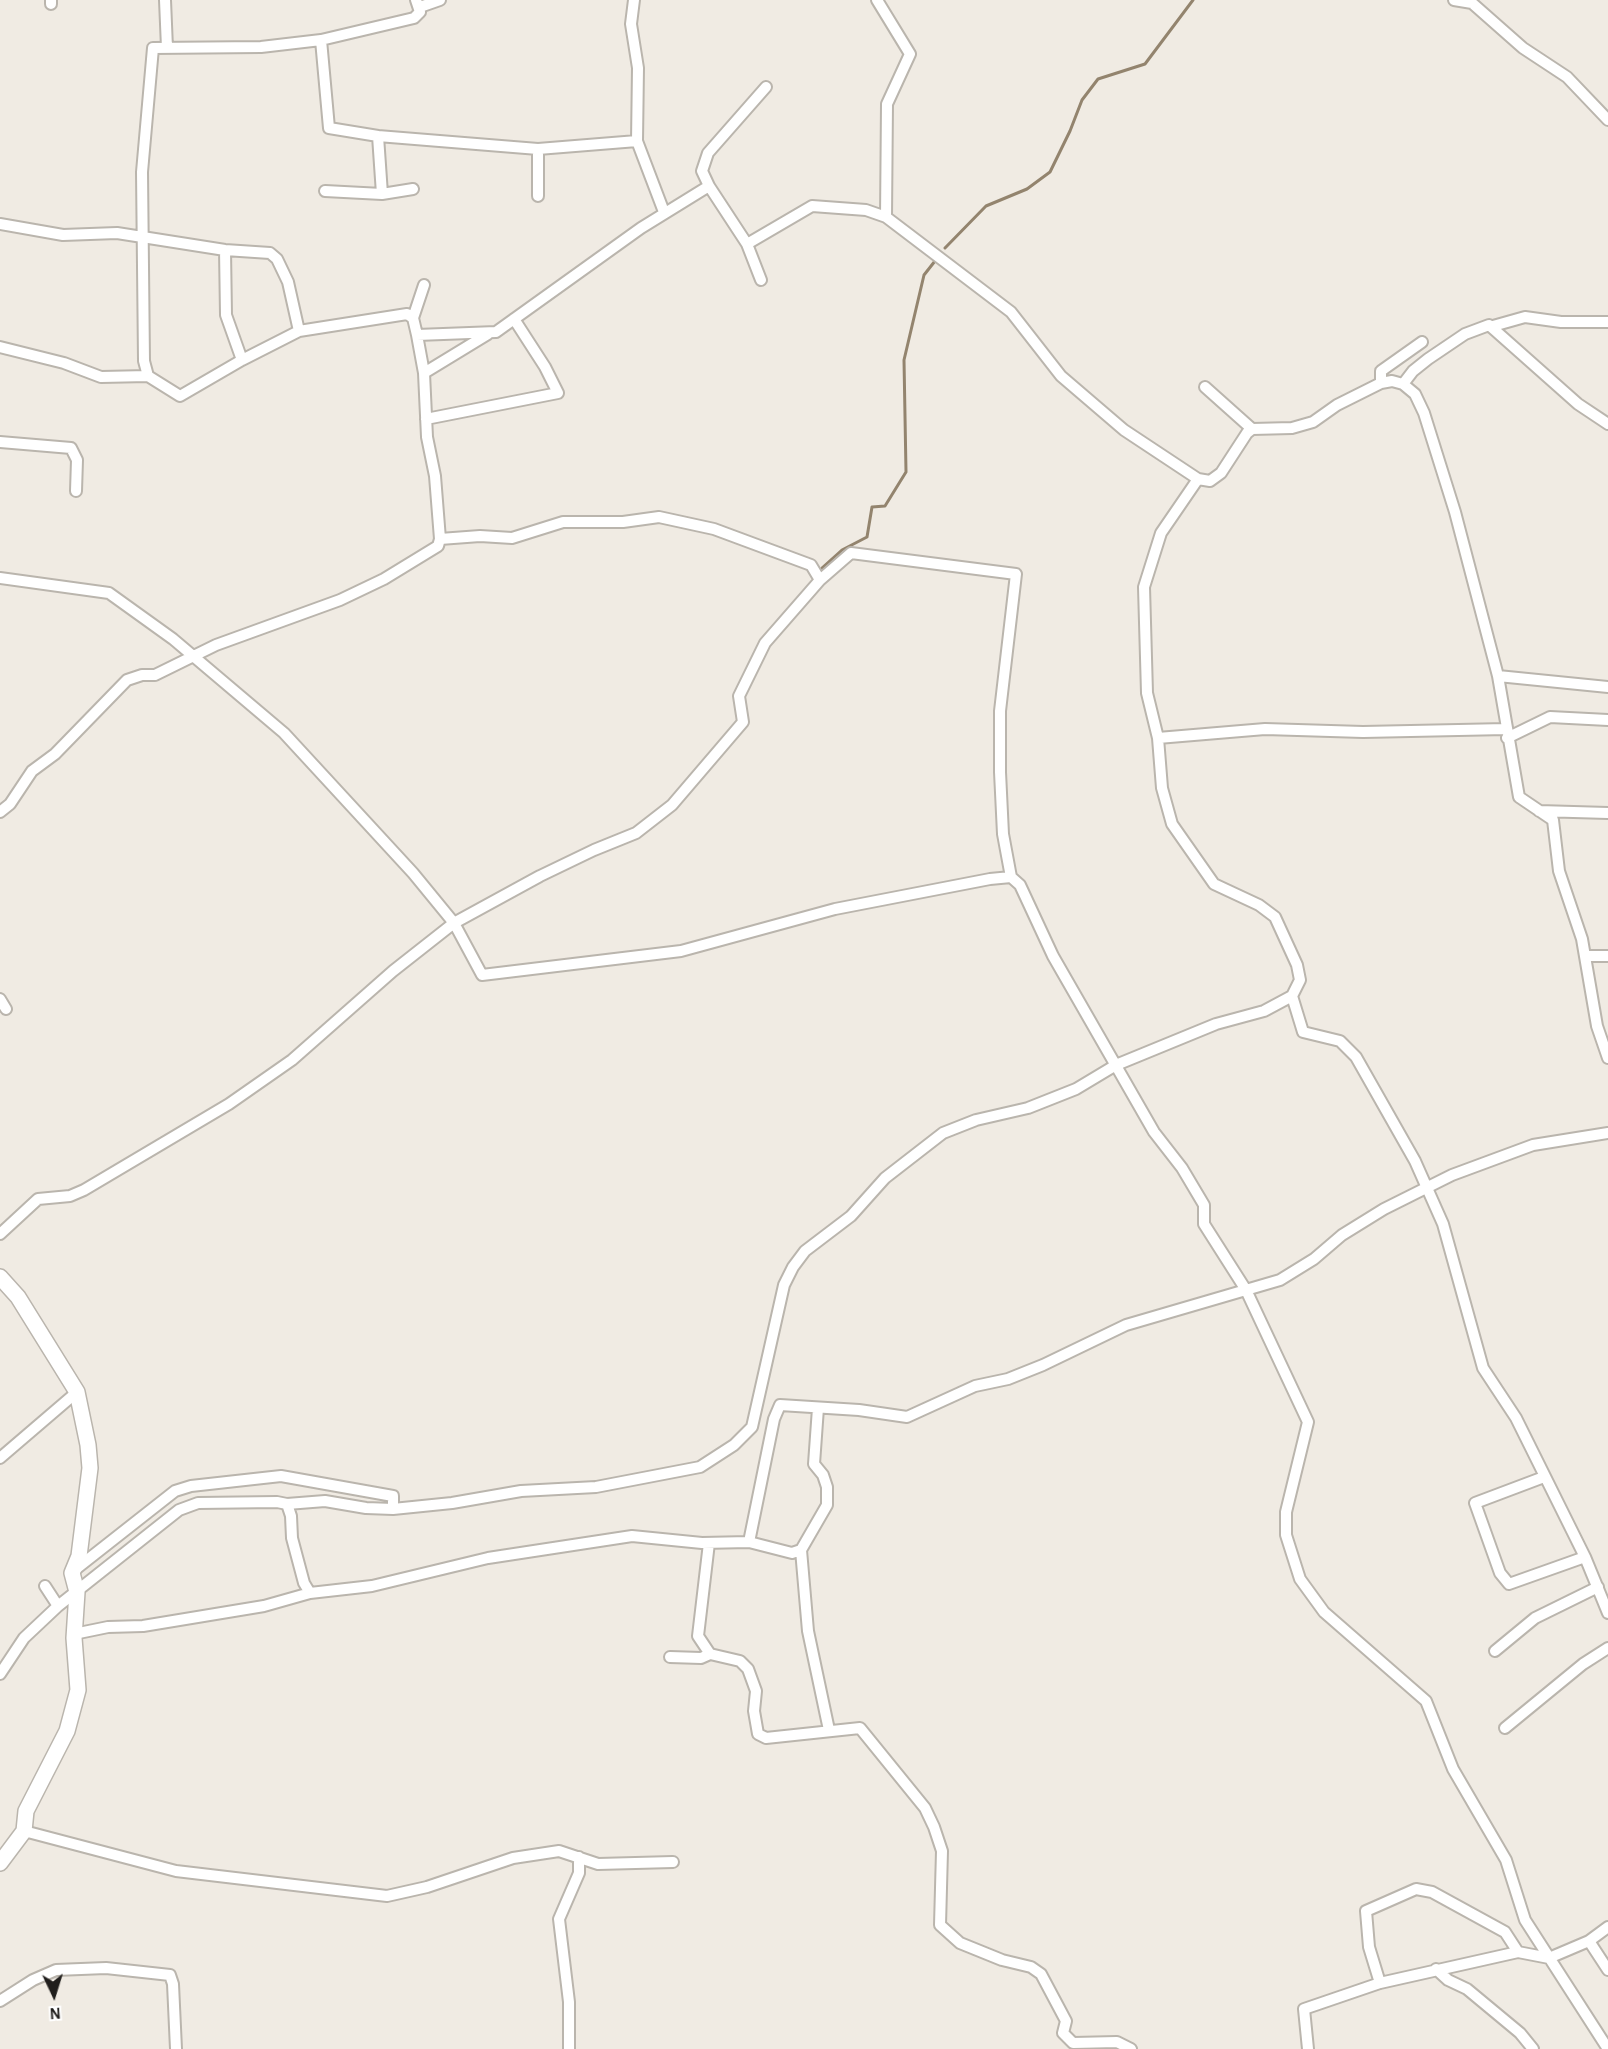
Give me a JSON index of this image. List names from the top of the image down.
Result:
{
  "north": "bottom"
}
